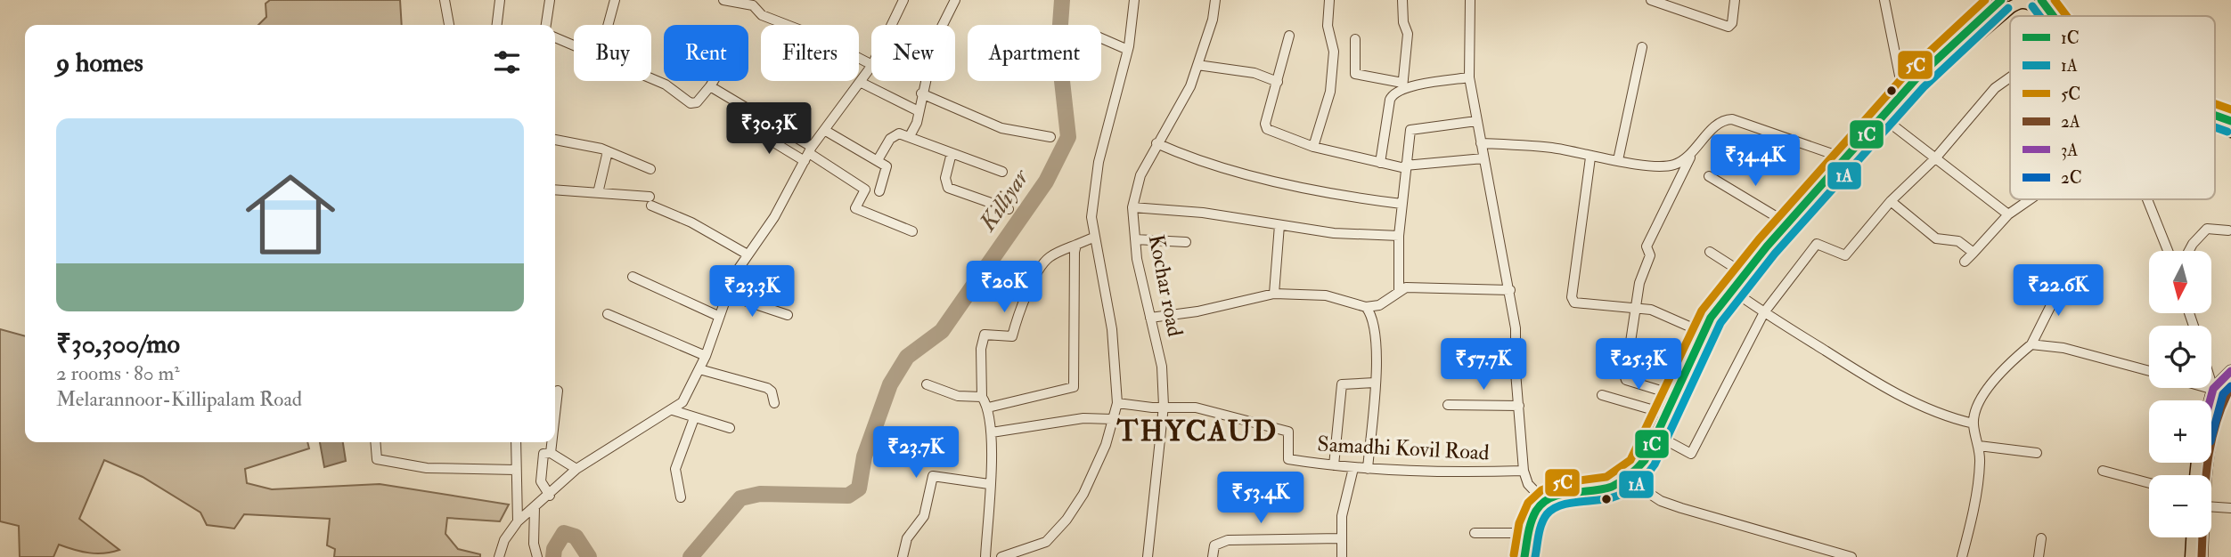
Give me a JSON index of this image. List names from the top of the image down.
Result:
{
  "streets": {
    "street": ["Kochar road", "Samadhi Kovil Road"]
  },
  "crossings": [
    ["Kochar road", "Samadhi Kovil Road"]
  ],
  "districts": ["THYCAUD"],
  "water": ["Killiyar"],
  "lines": [
    "transit line 1C",
    "transit line 5C",
    "transit line 1A",
    "transit line 3A",
    "transit line 2C",
    "transit line 2A"
  ],
  "legend": [
    "1C",
    "1A",
    "5C",
    "2A",
    "3A",
    "2C"
  ],
  "north": "bottom",
  "page": {
    "chip": [
      "Buy",
      "Rent",
      "Filters",
      "New",
      "Apartment"
    ],
    "heading": "9 homes",
    "list": [
      {
        "name": "₹30,300/mo",
        "note": "2 rooms · 80 m² · Melarannoor-Killipalam Road"
      }
    ],
    "price": [
      "₹30.3K",
      "₹34.4K",
      "₹20K",
      "₹22.6K",
      "₹23.3K",
      "₹57.7K",
      "₹25.3K",
      "₹23.7K",
      "₹53.4K"
    ],
    "map_buttons": ["+", "−"]
  }
}
